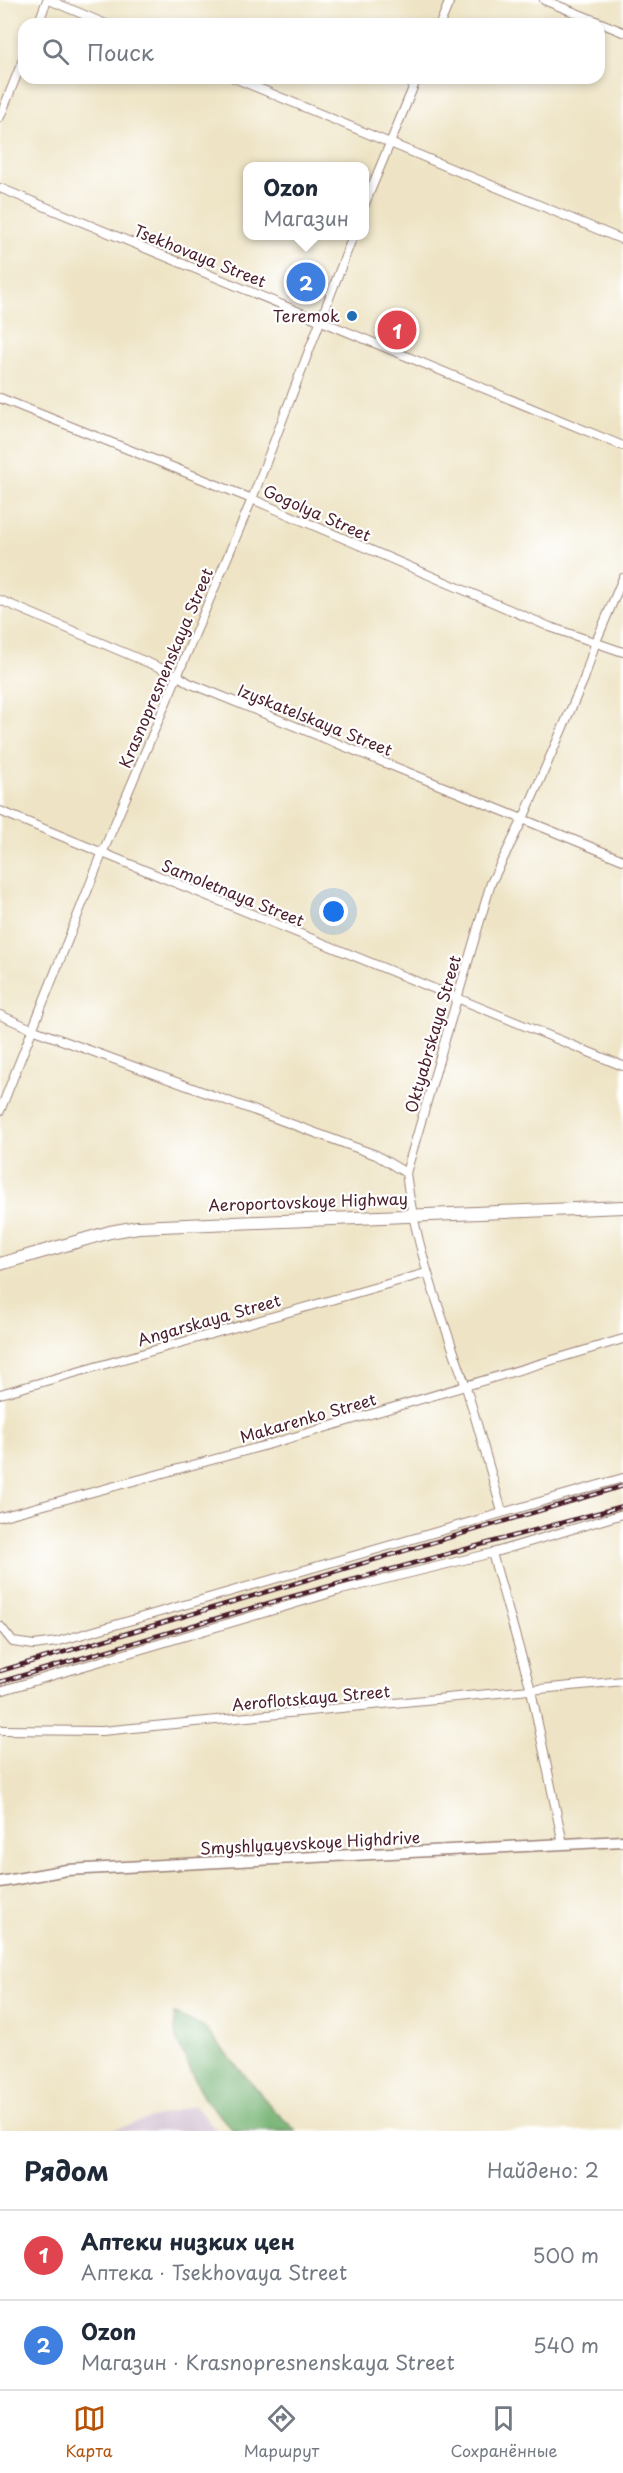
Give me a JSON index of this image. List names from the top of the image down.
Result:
{
  "streets": {
    "main road": ["Aeroportovskoye Highway"],
    "street": [
      "Tsekhovaya Street",
      "Gogolya Street",
      "Krasnopresnenskaya Street",
      "Izyskatelskaya Street",
      "Samoletnaya Street",
      "Oktyabrskaya Street",
      "Angarskaya Street",
      "Makarenko Street",
      "Aeroflotskaya Street",
      "Smyshlyayevskoye Highdrive"
    ]
  },
  "crossings": [
    ["Tsekhovaya Street", "Krasnopresnenskaya Street"],
    ["Gogolya Street", "Krasnopresnenskaya Street"],
    ["Gogolya Street", "Oktyabrskaya Street"],
    ["Krasnopresnenskaya Street", "Izyskatelskaya Street"],
    ["Krasnopresnenskaya Street", "Samoletnaya Street"],
    ["Izyskatelskaya Street", "Oktyabrskaya Street"],
    ["Samoletnaya Street", "Oktyabrskaya Street"],
    ["Oktyabrskaya Street", "Aeroportovskoye Highway"],
    ["Oktyabrskaya Street", "Angarskaya Street"],
    ["Oktyabrskaya Street", "Makarenko Street"]
  ],
  "places": ["Teremok"],
  "page": {
    "search": "Поиск",
    "popup": ["Ozon", "Магазин"],
    "pins": ["2", "1"],
    "heading": ["Рядом", "Найдено: 2"],
    "list": [
      {
        "mark": "1",
        "name": "Аптеки низких цен",
        "note": "Аптека · Tsekhovaya Street",
        "value": "500 m"
      },
      {
        "mark": "2",
        "name": "Ozon",
        "note": "Магазин · Krasnopresnenskaya Street",
        "value": "540 m"
      }
    ],
    "nav": ["Карта", "Маршрут", "Сохранённые"]
  }
}
